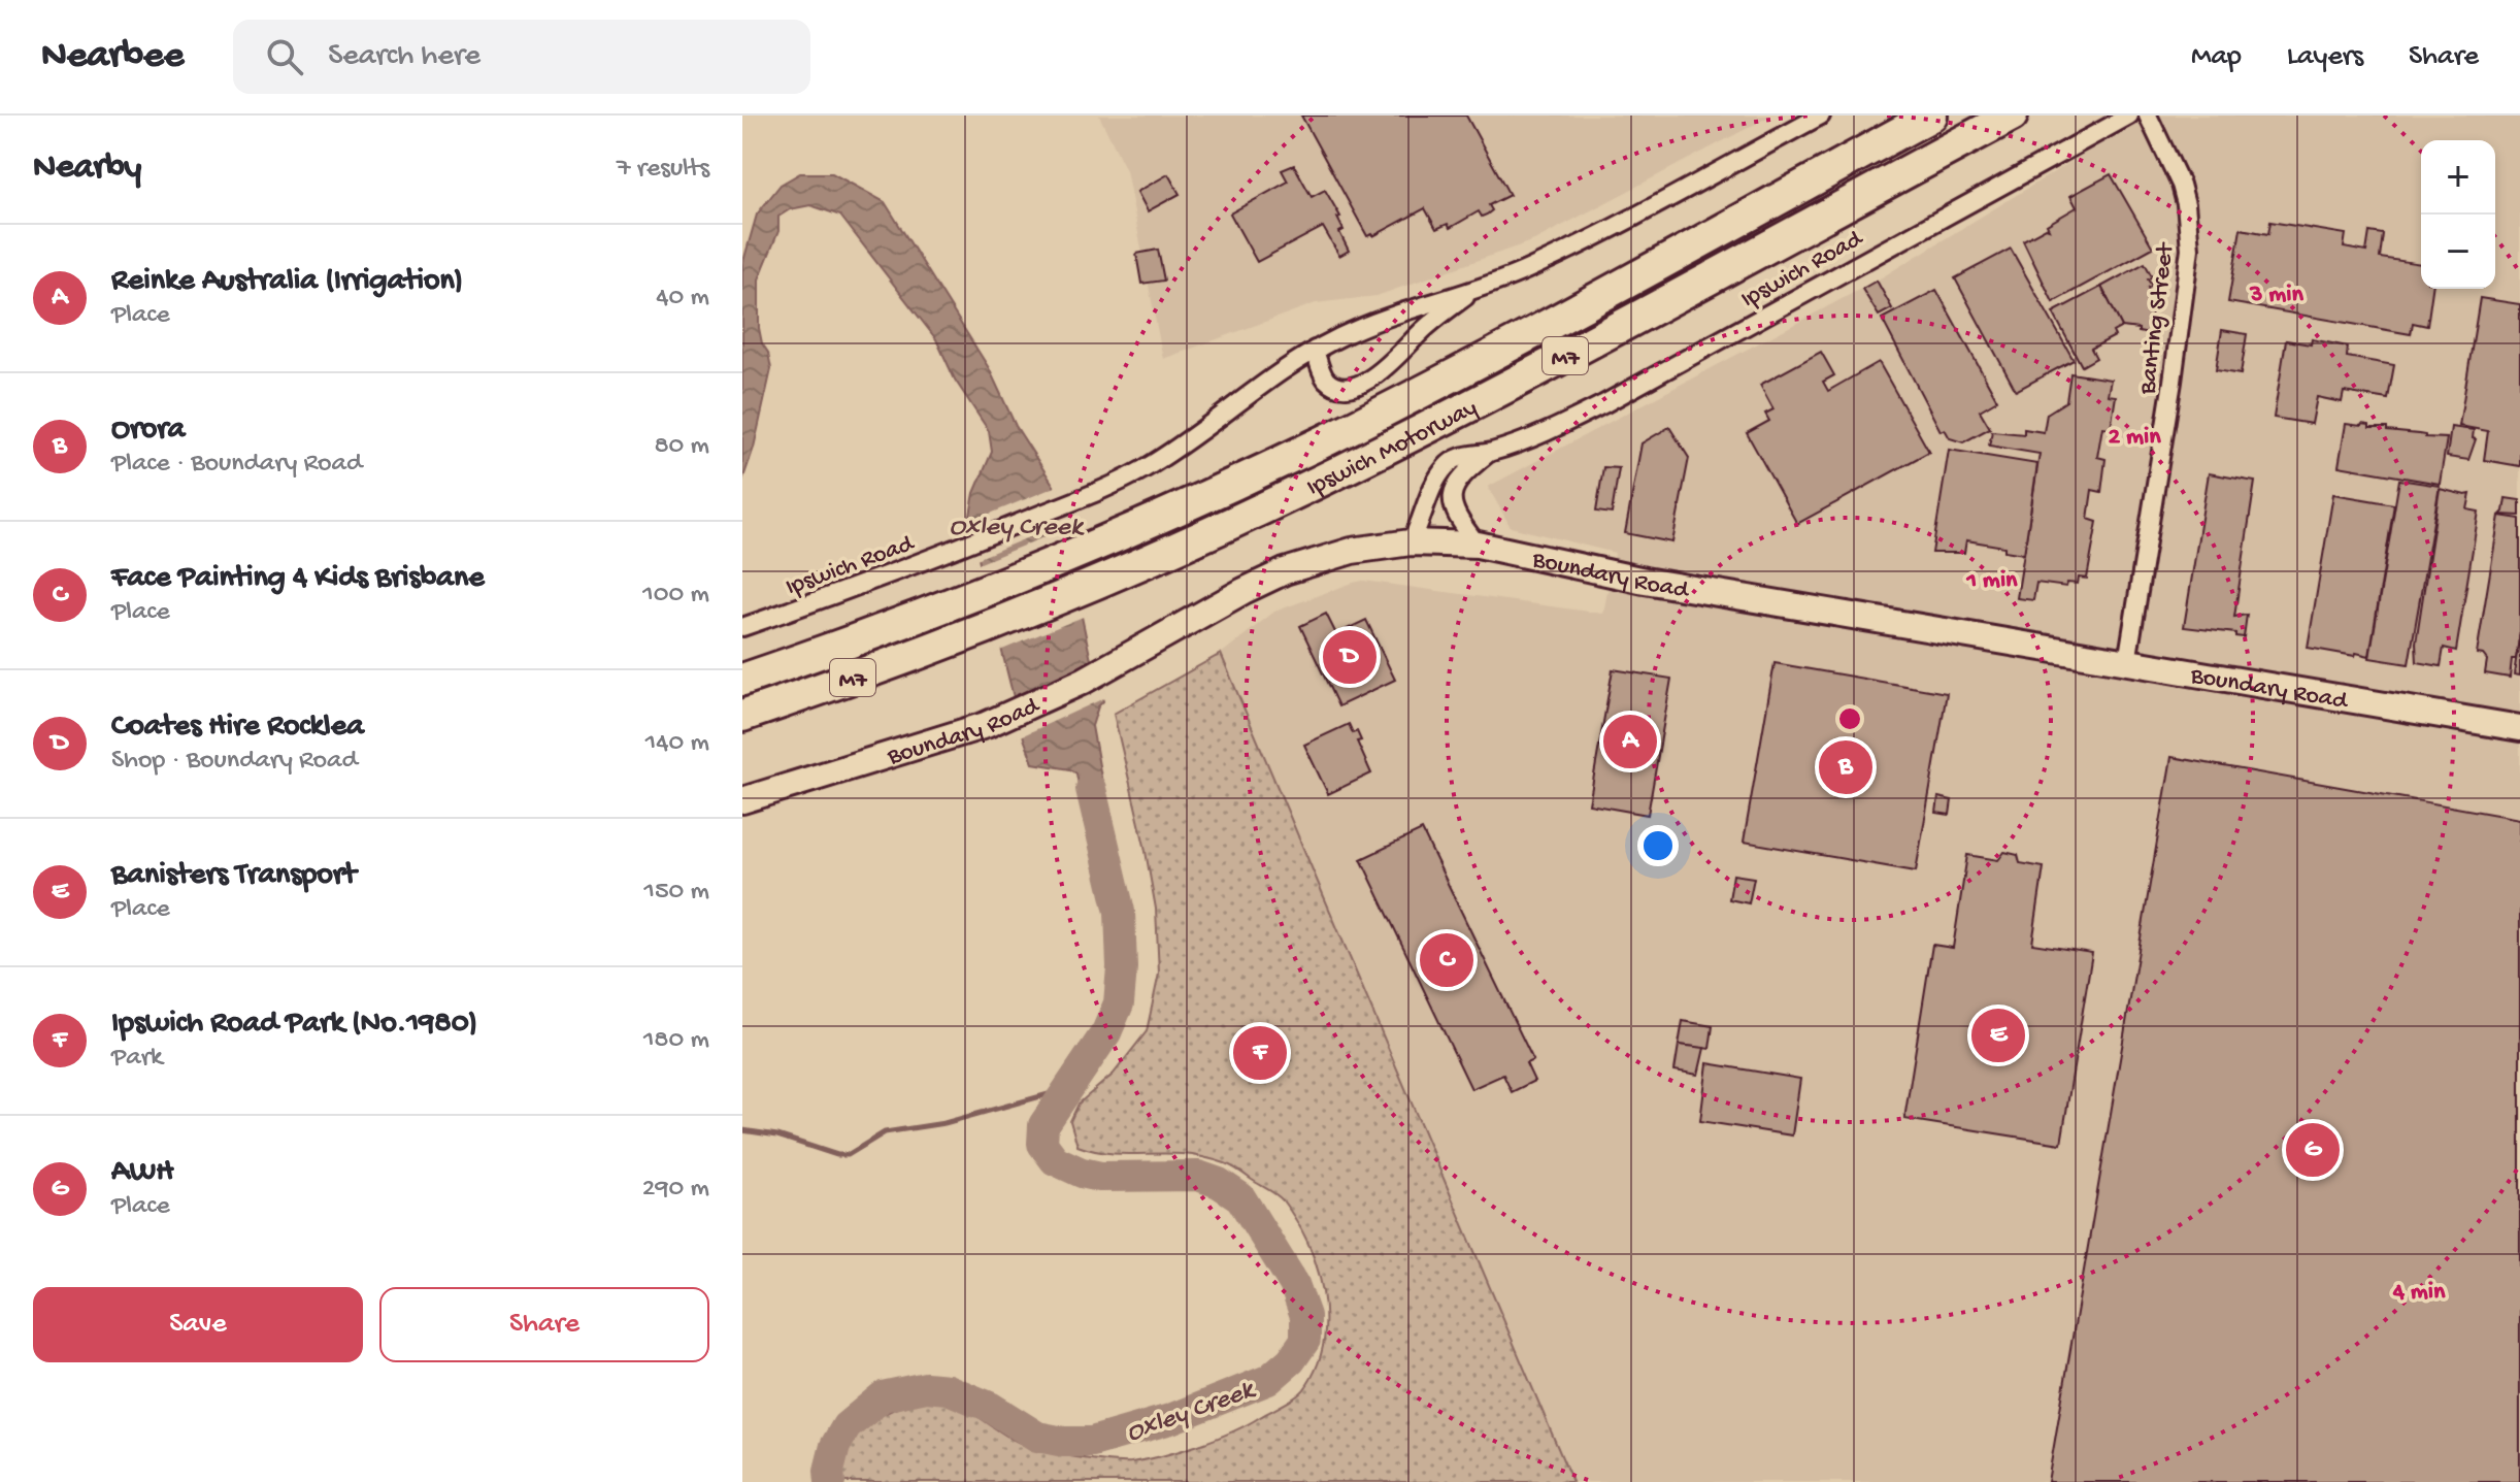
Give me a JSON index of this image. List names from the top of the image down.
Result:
{
  "streets": {
    "highway": ["M7", "Ipswich Motorway"],
    "main road": ["Boundary Road"],
    "street": ["Ipswich Road", "Banting Street"]
  },
  "crossings": [
    ["Ipswich Road", "Boundary Road"],
    ["Banting Street", "Boundary Road"]
  ],
  "water": ["Oxley Creek"],
  "page": {
    "header": "Nearbee",
    "search": "Search here",
    "nav": ["Map", "Layers", "Share"],
    "heading": ["Nearby", "7 results"],
    "map_buttons": ["+", "−"],
    "list": [
      {
        "mark": "A",
        "name": "Reinke Australia (Irrigation)",
        "note": "Place",
        "value": "40 m"
      },
      {
        "mark": "B",
        "name": "Orora",
        "note": "Place · Boundary Road",
        "value": "80 m"
      },
      {
        "mark": "C",
        "name": "Face Painting 4 Kids Brisbane",
        "note": "Place",
        "value": "100 m"
      },
      {
        "mark": "D",
        "name": "Coates Hire Rocklea",
        "note": "Shop · Boundary Road",
        "value": "140 m"
      },
      {
        "mark": "E",
        "name": "Banisters Transport",
        "note": "Place",
        "value": "150 m"
      },
      {
        "mark": "F",
        "name": "Ipswich Road Park (No.1980)",
        "note": "Park",
        "value": "180 m"
      },
      {
        "mark": "G",
        "name": "AWH",
        "note": "Place",
        "value": "290 m"
      }
    ],
    "pins": [
      "D",
      "A",
      "B",
      "C",
      "E",
      "F",
      "G"
    ],
    "buttons": ["Save", "Share"]
  },
  "rings": [
    "3 min",
    "2 min",
    "1 min",
    "4 min"
  ]
}
